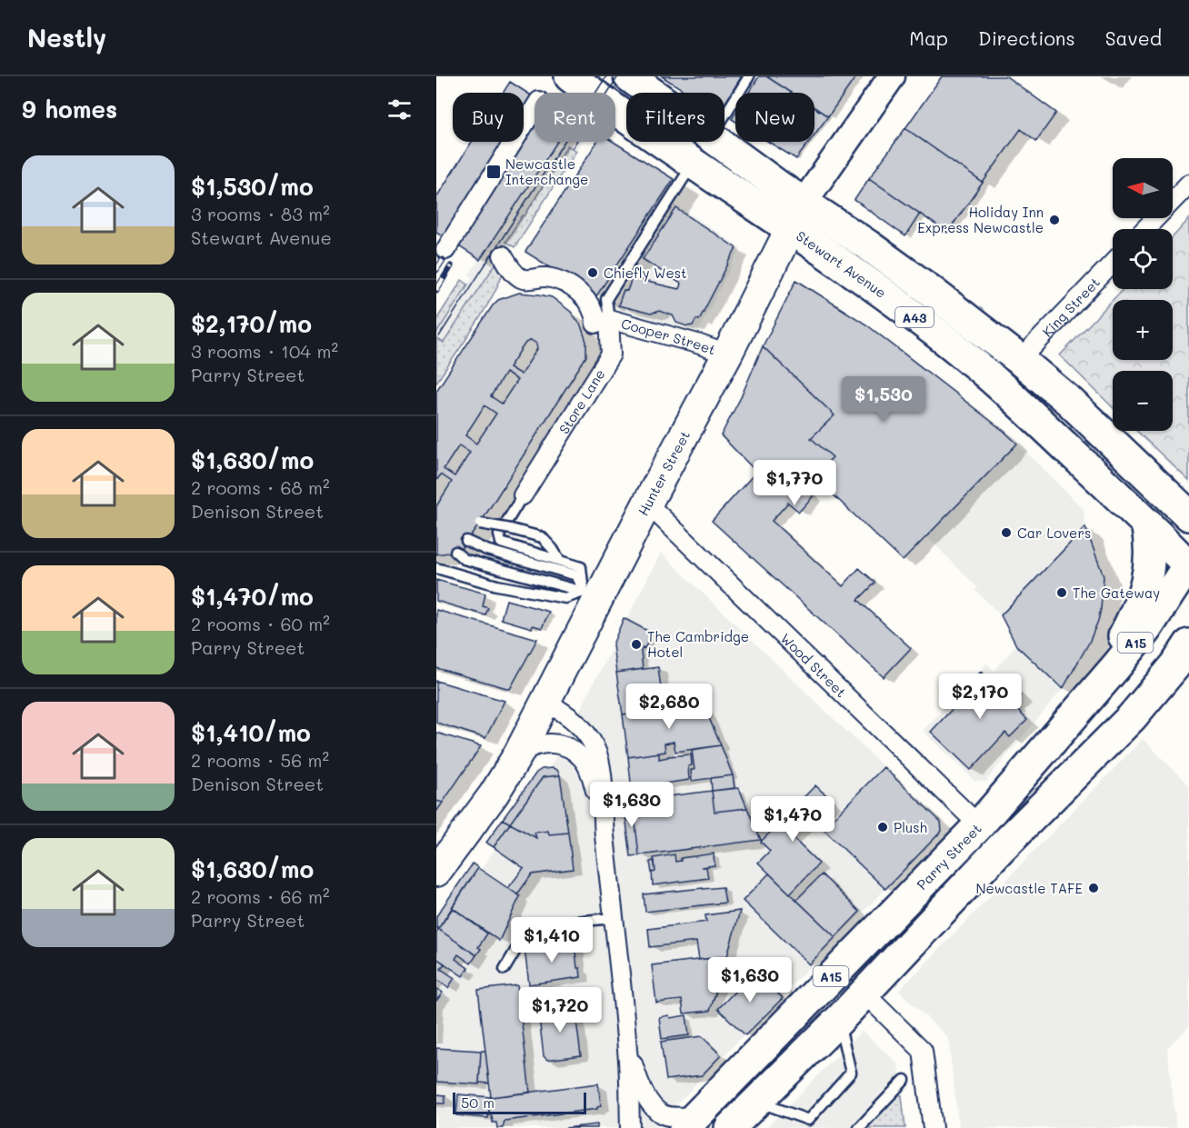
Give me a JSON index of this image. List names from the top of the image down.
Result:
{
  "streets": {
    "highway": [
      "Stewart Avenue",
      "A43",
      "Hunter Street",
      "A15",
      "Parry Street"
    ],
    "street": [
      "King Street",
      "Cooper Street",
      "Store Lane",
      "Wood Street"
    ]
  },
  "crossings": [
    ["Stewart Avenue", "Store Lane"],
    ["Stewart Avenue", "Hunter Street"],
    ["Stewart Avenue", "Parry Street"],
    ["King Street", "A43"],
    ["A43", "Hunter Street"],
    ["Cooper Street", "Store Lane"],
    ["Cooper Street", "Hunter Street"],
    ["Store Lane", "Hunter Street"],
    ["Hunter Street", "Wood Street"],
    ["Wood Street", "Parry Street"]
  ],
  "places": {
    "transit": ["Newcastle Interchange"],
    "other": [
      "Holiday Inn Express Newcastle",
      "Chiefly West",
      "Car Lovers",
      "The Gateway",
      "The Cambridge Hotel",
      "Plush",
      "Newcastle TAFE"
    ]
  },
  "scale_bar": "50 m",
  "north": "left",
  "page": {
    "header": "Nestly",
    "nav": ["Map", "Directions", "Saved"],
    "heading": "9 homes",
    "chip": [
      "Buy",
      "Rent",
      "Filters",
      "New"
    ],
    "list": [
      {
        "name": "$1,530/mo",
        "note": "3 rooms · 83 m² · Stewart Avenue"
      },
      {
        "name": "$2,170/mo",
        "note": "3 rooms · 104 m² · Parry Street"
      },
      {
        "name": "$1,630/mo",
        "note": "2 rooms · 68 m² · Denison Street"
      },
      {
        "name": "$1,470/mo",
        "note": "2 rooms · 60 m² · Parry Street"
      },
      {
        "name": "$1,410/mo",
        "note": "2 rooms · 56 m² · Denison Street"
      },
      {
        "name": "$1,630/mo",
        "note": "2 rooms · 66 m² · Parry Street"
      }
    ],
    "map_buttons": ["+", "−"],
    "price": [
      "$1,530",
      "$1,770",
      "$2,170",
      "$2,680",
      "$1,630",
      "$1,470",
      "$1,410",
      "$1,630",
      "$1,720"
    ],
    "scale": "50 m"
  }
}
